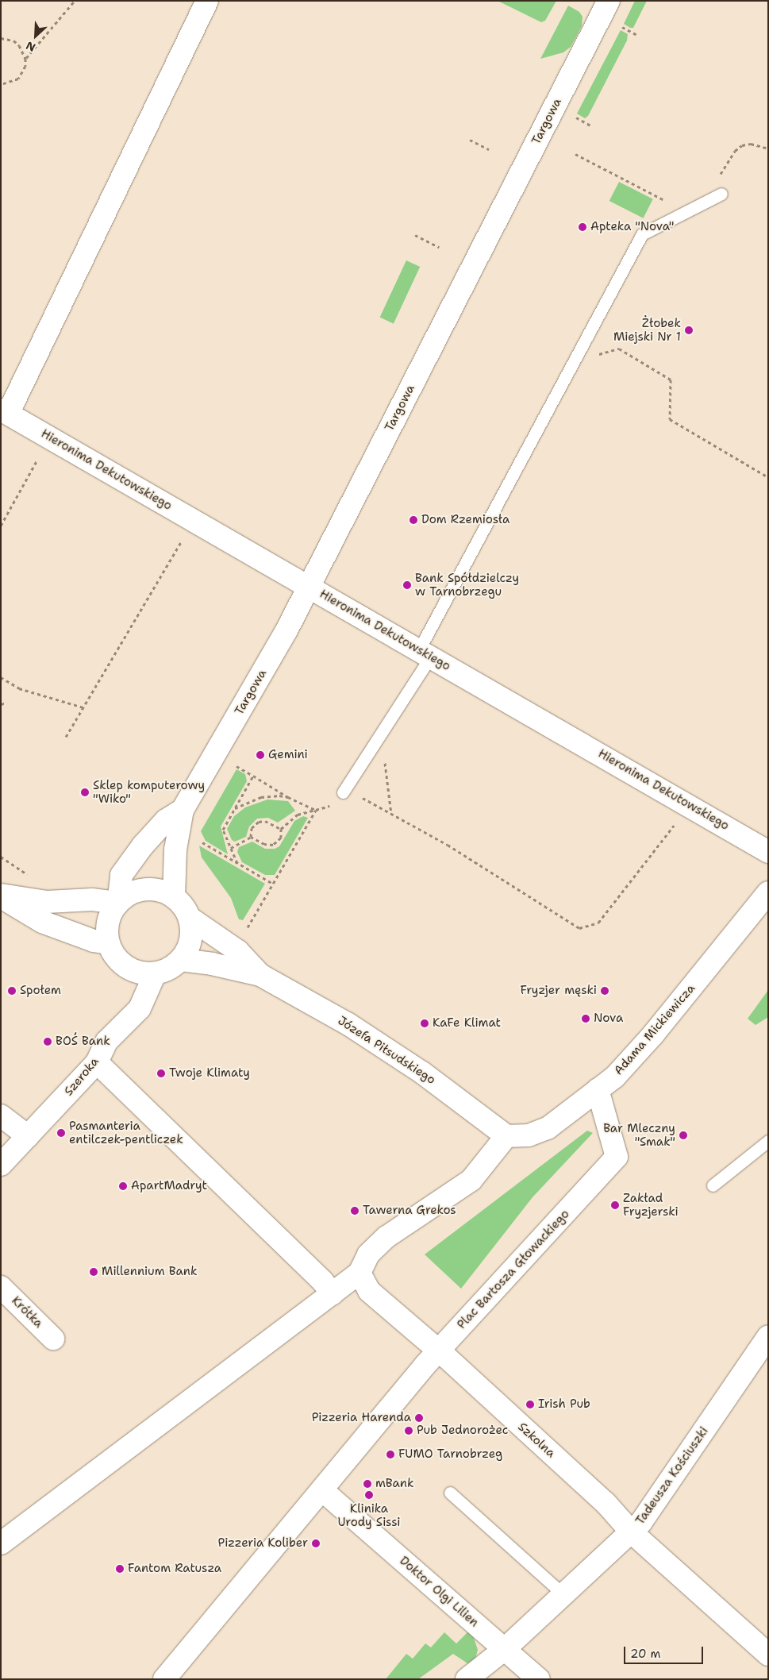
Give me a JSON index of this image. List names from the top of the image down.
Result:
{
  "streets": {
    "street": [
      "Targowa",
      "Hieronima Dekutowskiego",
      "Adama Mickiewicza",
      "Józefa Piłsudskiego",
      "Szeroka",
      "Plac Bartosza Głowackiego",
      "Krótka",
      "Szkolna",
      "Tadeusza Kościuszki",
      "Doktor Olgi Lilien"
    ]
  },
  "crossings": [
    ["Targowa", "Hieronima Dekutowskiego"],
    ["Targowa", "Józefa Piłsudskiego"],
    ["Targowa", "Szeroka"],
    ["Adama Mickiewicza", "Józefa Piłsudskiego"],
    ["Adama Mickiewicza", "Plac Bartosza Głowackiego"],
    ["Józefa Piłsudskiego", "Szeroka"],
    ["Plac Bartosza Głowackiego", "Szkolna"],
    ["Szkolna", "Tadeusza Kościuszki"],
    ["Tadeusza Kościuszki", "Doktor Olgi Lilien"]
  ],
  "places": [
    "Apteka \"Nova\"",
    "Żłobek Miejski Nr 1",
    "Dom Rzemiosła",
    "Bank Spółdzielczy w Tarnobrzegu",
    "Gemini",
    "Sklep komputerowy \"Wiko\"",
    "Społem",
    "Fryzjer męski",
    "Nova",
    "KaFe Klimat",
    "BOŚ Bank",
    "Twoje Klimaty",
    "Pasmanteria entilczek-pentliczek",
    "Bar Mleczny \"Smak\"",
    "ApartMadryt",
    "Zakład Fryzjerski",
    "Tawerna Grekos",
    "Millennium Bank",
    "Irish Pub",
    "Pizzeria Harenda",
    "Pub Jednorożec",
    "FUMO Tarnobrzeg",
    "mBank",
    "Klinika Urody Sissi",
    "Pizzeria Koliber",
    "Fantom Ratusza"
  ],
  "scale_bar": "20 m",
  "north": "bottom left"
}
